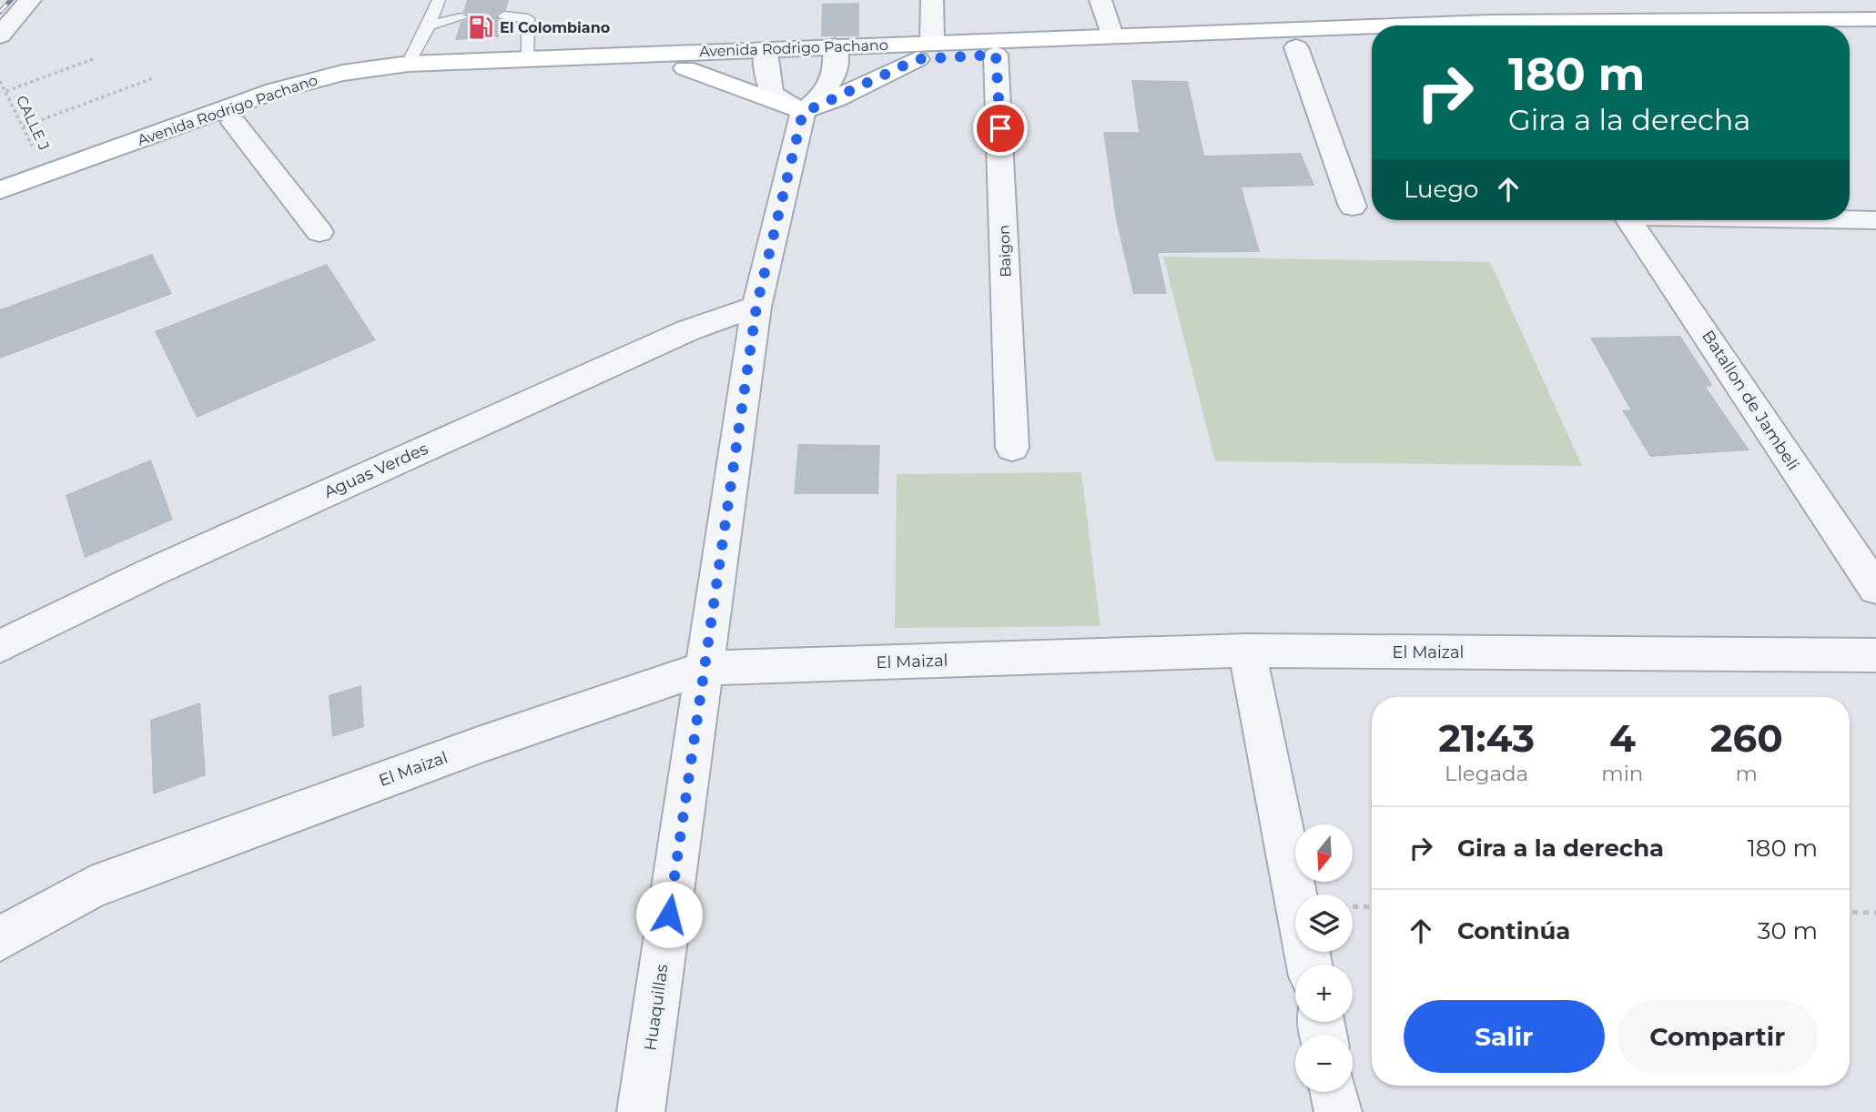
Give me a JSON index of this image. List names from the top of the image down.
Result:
{
  "streets": {
    "main road": ["Avenida Rodrigo Pachano"],
    "street": [
      "Baigon",
      "Batallon de Jambeli",
      "Aguas Verdes",
      "El Maizal",
      "Huaquillas"
    ],
    "path": ["CALLE J"]
  },
  "crossings": [
    ["Avenida Rodrigo Pachano", "CALLE J"],
    ["Avenida Rodrigo Pachano", "Baigon"],
    ["Aguas Verdes", "Huaquillas"],
    ["El Maizal", "Huaquillas"]
  ],
  "places": {
    "fuel station": ["El Colombiano"]
  },
  "north": "bottom",
  "page": {
    "turn": ["180 m", "Gira a la derecha"],
    "then": "Luego",
    "eta": [
      "21:43",
      "Llegada",
      "4",
      "min",
      "260",
      "m"
    ],
    "list": [
      {
        "name": "Gira a la derecha",
        "value": "180 m"
      },
      {
        "name": "Continúa",
        "value": "30 m"
      }
    ],
    "map_buttons": ["+", "−"],
    "buttons": ["Salir", "Compartir"]
  }
}
